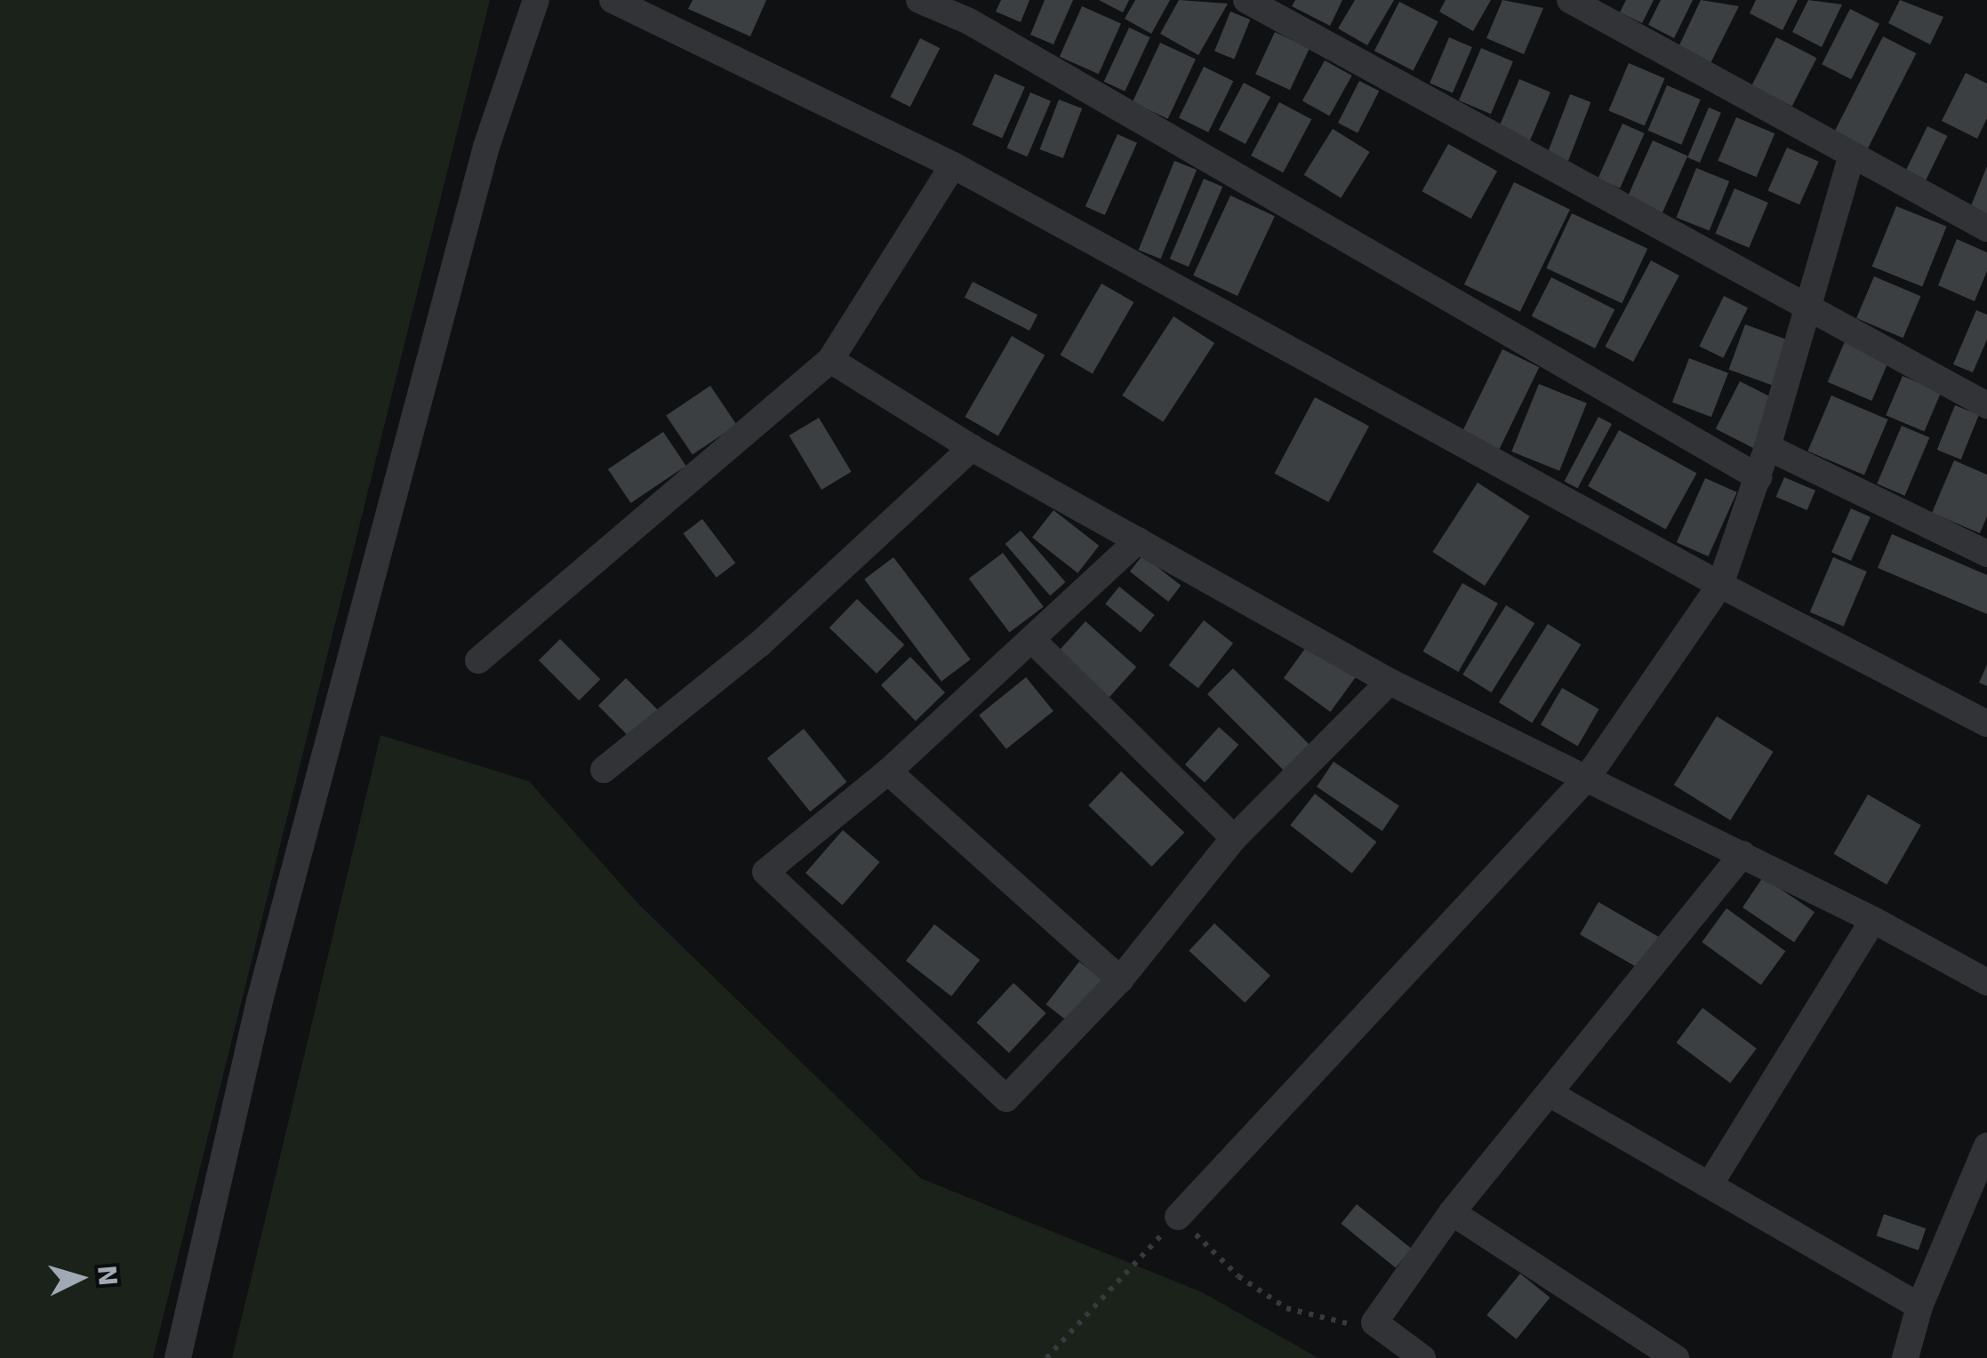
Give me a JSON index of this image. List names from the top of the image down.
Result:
{
  "north": "right"
}
